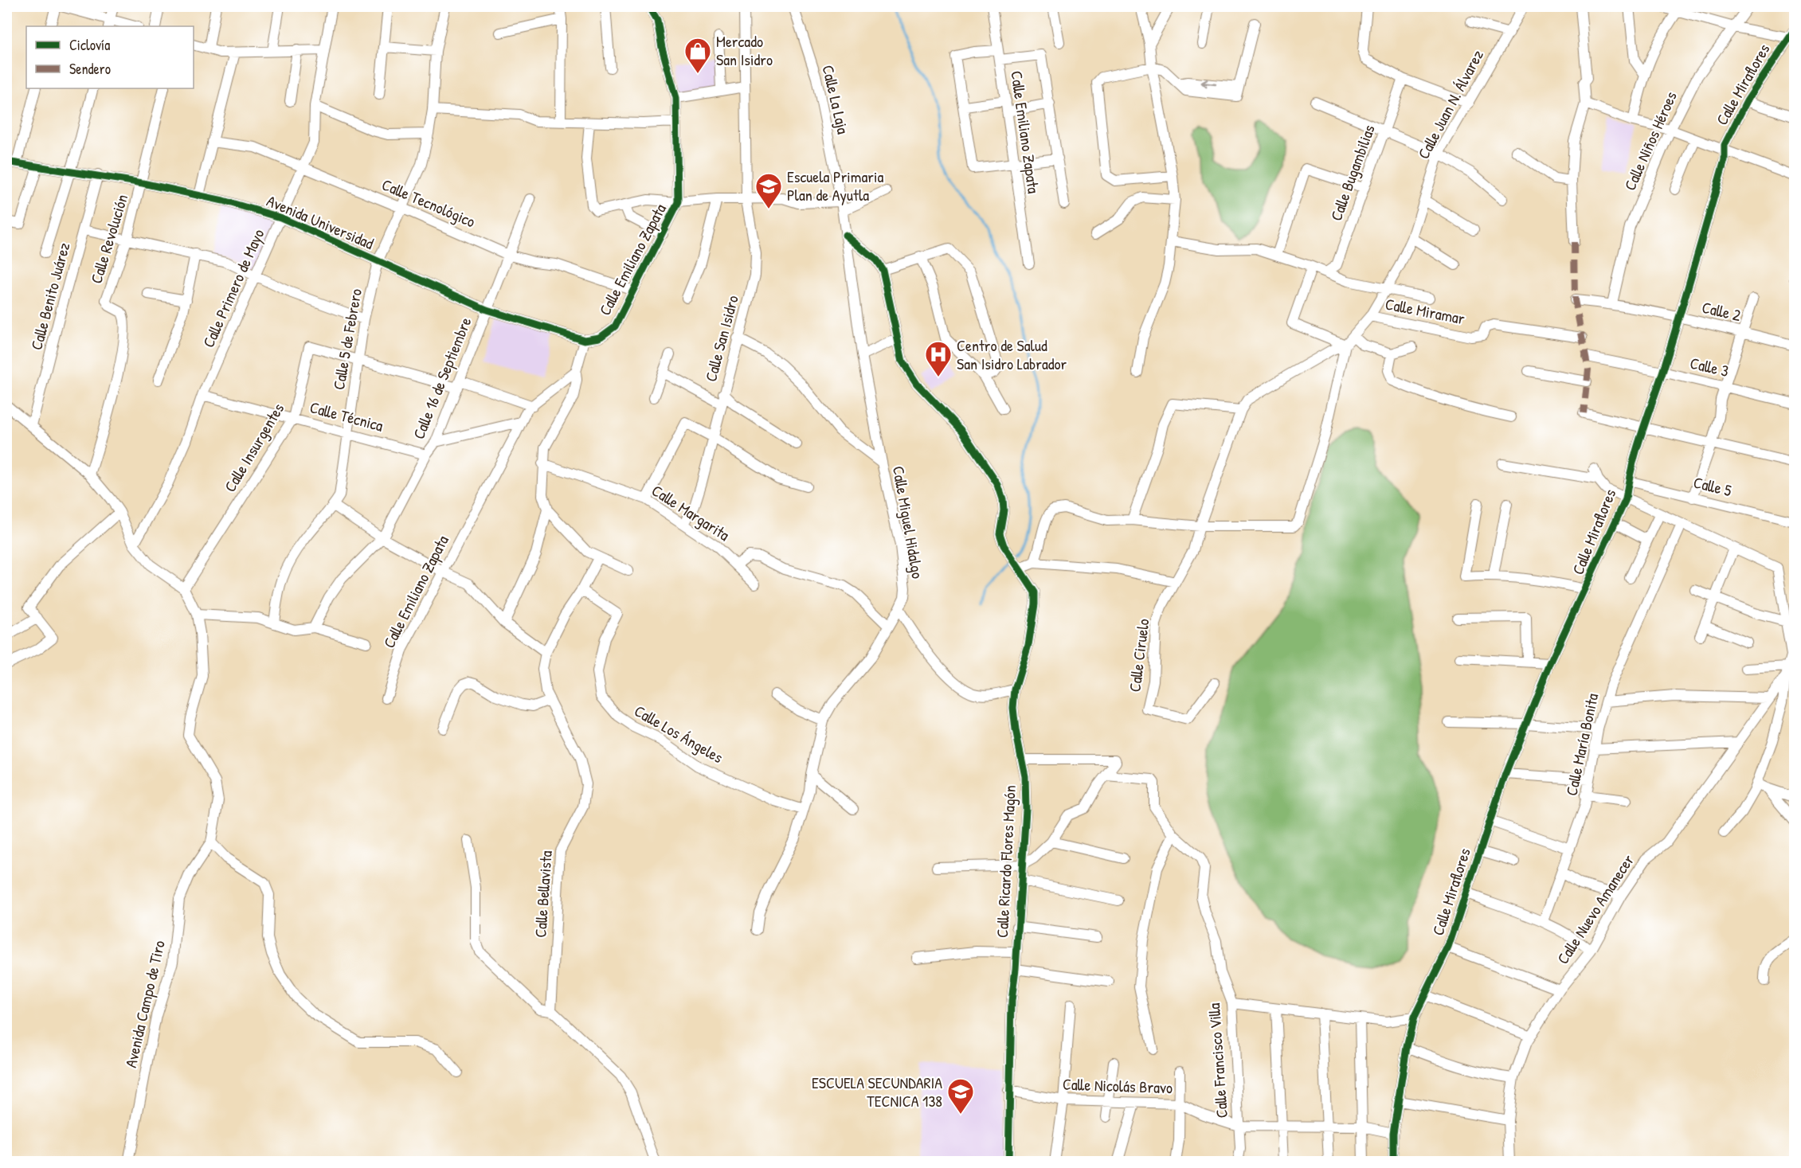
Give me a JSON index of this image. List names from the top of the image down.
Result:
{
  "streets": {
    "street": [
      "Calle Miraflores",
      "Calle La Laja",
      "Calle Juan N. Álvarez",
      "Calle Emiliano Zapata",
      "Calle Niños Héroes",
      "Calle Bugambilias",
      "Calle Tecnológico",
      "Avenida Universidad",
      "Calle Revolución",
      "Calle Primero de Mayo",
      "Calle Benito Juárez",
      "Calle Miramar",
      "Calle 2",
      "Calle San Isidro",
      "Calle 5 de Febrero",
      "Calle 3",
      "Calle 16 de Septiembre",
      "Calle Técnica",
      "Calle Insurgentes",
      "Calle 5",
      "Calle Margarita",
      "Calle Miguel Hidalgo",
      "Calle Ciruelo",
      "Calle Los Ángeles",
      "Calle María Bonita",
      "Calle Ricardo Flores Magón",
      "Calle Bellavista",
      "Calle Nuevo Amanecer",
      "Avenida Campo de Tiro",
      "Calle Francisco Villa",
      "Calle Nicolás Bravo"
    ]
  },
  "crossings": [
    ["Calle Miraflores", "Calle 2"],
    ["Calle Miraflores", "Calle 3"],
    ["Calle Miraflores", "Calle 5"],
    ["Calle Miraflores", "Calle Nicolás Bravo"],
    ["Calle La Laja", "Calle Miguel Hidalgo"],
    ["Calle Juan N. Álvarez", "Calle Miramar"],
    ["Calle Emiliano Zapata", "Calle Tecnológico"],
    ["Calle Emiliano Zapata", "Avenida Universidad"],
    ["Calle Emiliano Zapata", "Calle Insurgentes"],
    ["Calle Niños Héroes", "Calle 2"],
    ["Calle Tecnológico", "Calle Primero de Mayo"],
    ["Calle Tecnológico", "Calle 5 de Febrero"],
    ["Calle Tecnológico", "Calle 16 de Septiembre"],
    ["Avenida Universidad", "Calle Revolución"],
    ["Avenida Universidad", "Calle Primero de Mayo"],
    ["Avenida Universidad", "Calle Benito Juárez"],
    ["Avenida Universidad", "Calle 5 de Febrero"],
    ["Avenida Universidad", "Calle 16 de Septiembre"],
    ["Calle Revolución", "Avenida Campo de Tiro"],
    ["Calle Primero de Mayo", "Calle Técnica"],
    ["Calle Primero de Mayo", "Avenida Campo de Tiro"],
    ["Calle Benito Juárez", "Avenida Campo de Tiro"],
    ["Calle San Isidro", "Calle Margarita"],
    ["Calle 5 de Febrero", "Calle Técnica"],
    ["Calle 5 de Febrero", "Calle Insurgentes"],
    ["Calle 16 de Septiembre", "Calle Técnica"],
    ["Calle 16 de Septiembre", "Calle Insurgentes"],
    ["Calle Técnica", "Calle Insurgentes"],
    ["Calle Insurgentes", "Avenida Campo de Tiro"],
    ["Calle Miguel Hidalgo", "Calle Los Ángeles"],
    ["Calle Los Ángeles", "Calle Bellavista"],
    ["Calle Ricardo Flores Magón", "Calle Nicolás Bravo"],
    ["Calle Francisco Villa", "Calle Nicolás Bravo"]
  ],
  "places": {
    "shop": ["Mercado San Isidro"],
    "school or university": ["Escuela Primaria Plan de Ayutla", "ESCUELA SECUNDARIA TECNICA 138"],
    "hospital": ["Centro de Salud San Isidro Labrador"]
  },
  "legend": ["Ciclovía", "Sendero"]
}
